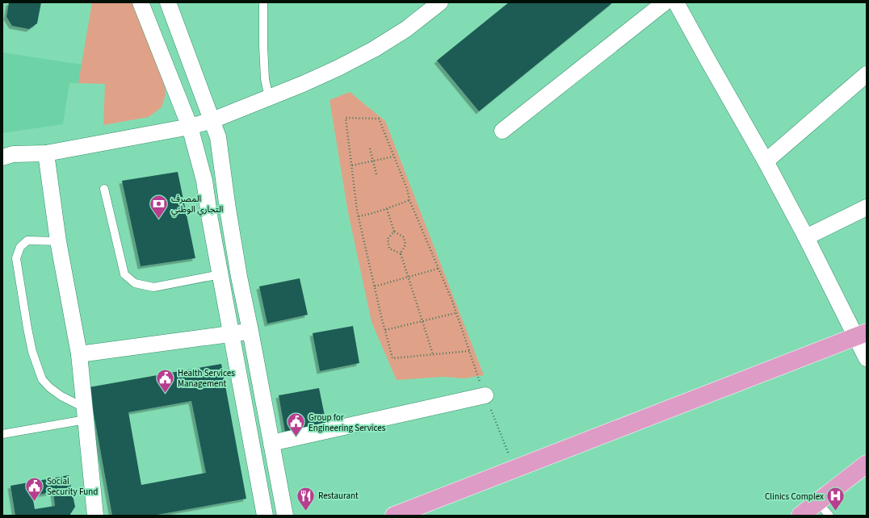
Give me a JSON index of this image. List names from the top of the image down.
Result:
{
  "places": {
    "bank": ["المصرف التجاري الوطني"],
    "public building": ["Health Services Management", "Group for Engineering Services", "Social Security Fund"],
    "restaurant": ["Restaurant"],
    "hospital": ["Clinics Complex"]
  }
}
